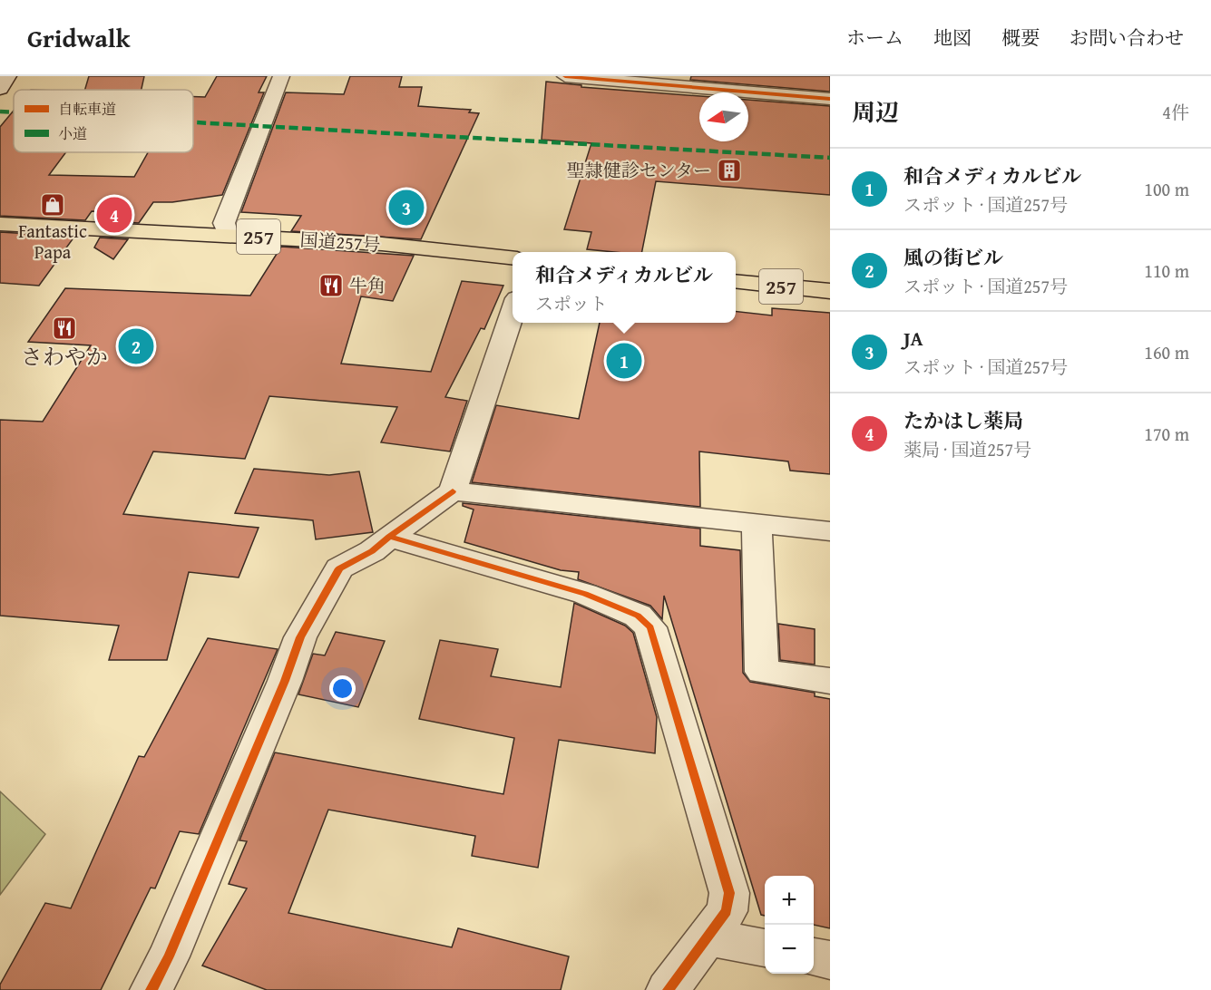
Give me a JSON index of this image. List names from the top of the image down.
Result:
{
  "streets": {
    "highway": ["257", "国道257号"]
  },
  "places": {
    "building": ["聖隷健診センター"],
    "shop": ["Fantastic Papa"],
    "restaurant": ["牛角", "さわやか"]
  },
  "legend": ["自転車道", "小道"],
  "north": "left",
  "page": {
    "header": "Gridwalk",
    "nav": [
      "ホーム",
      "地図",
      "概要",
      "お問い合わせ"
    ],
    "heading": ["周辺", "4件"],
    "list": [
      {
        "mark": "1",
        "name": "和合メディカルビル",
        "note": "スポット · 国道257号",
        "value": "100 m"
      },
      {
        "mark": "2",
        "name": "風の街ビル",
        "note": "スポット · 国道257号",
        "value": "110 m"
      },
      {
        "mark": "3",
        "name": "JA",
        "note": "スポット · 国道257号",
        "value": "160 m"
      },
      {
        "mark": "4",
        "name": "たかはし薬局",
        "note": "薬局 · 国道257号",
        "value": "170 m"
      }
    ],
    "pins": [
      "3",
      "4",
      "2",
      "1"
    ],
    "popup": ["和合メディカルビル", "スポット"],
    "map_buttons": ["+", "−"]
  }
}
